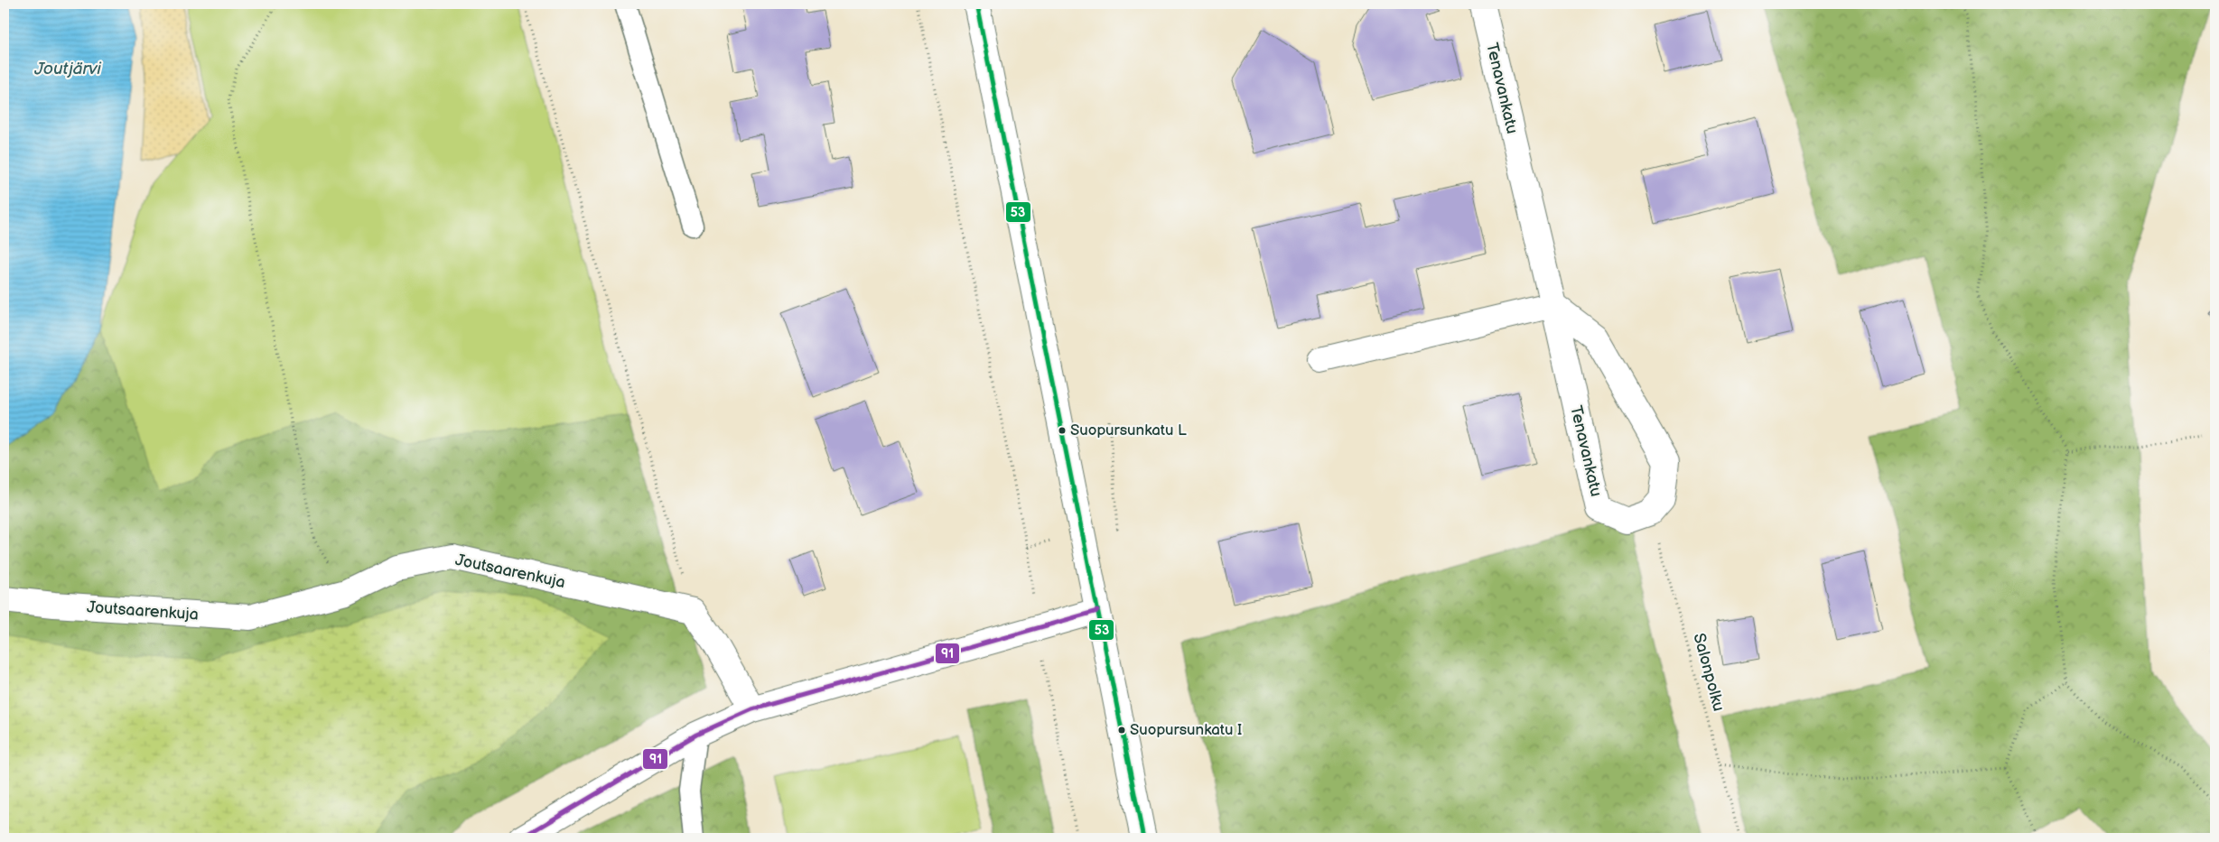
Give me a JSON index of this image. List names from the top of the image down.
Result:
{
  "streets": {
    "street": ["Tenavankatu", "Joutsaarenkuja"],
    "path": ["Salonpolku"]
  },
  "crossings": [
    ["Tenavankatu", "Salonpolku"]
  ],
  "water": ["Joutjärvi"],
  "places": ["Suopursunkatu L", "Suopursunkatu I"],
  "lines": ["transit line 53", "transit line 91"]
}
